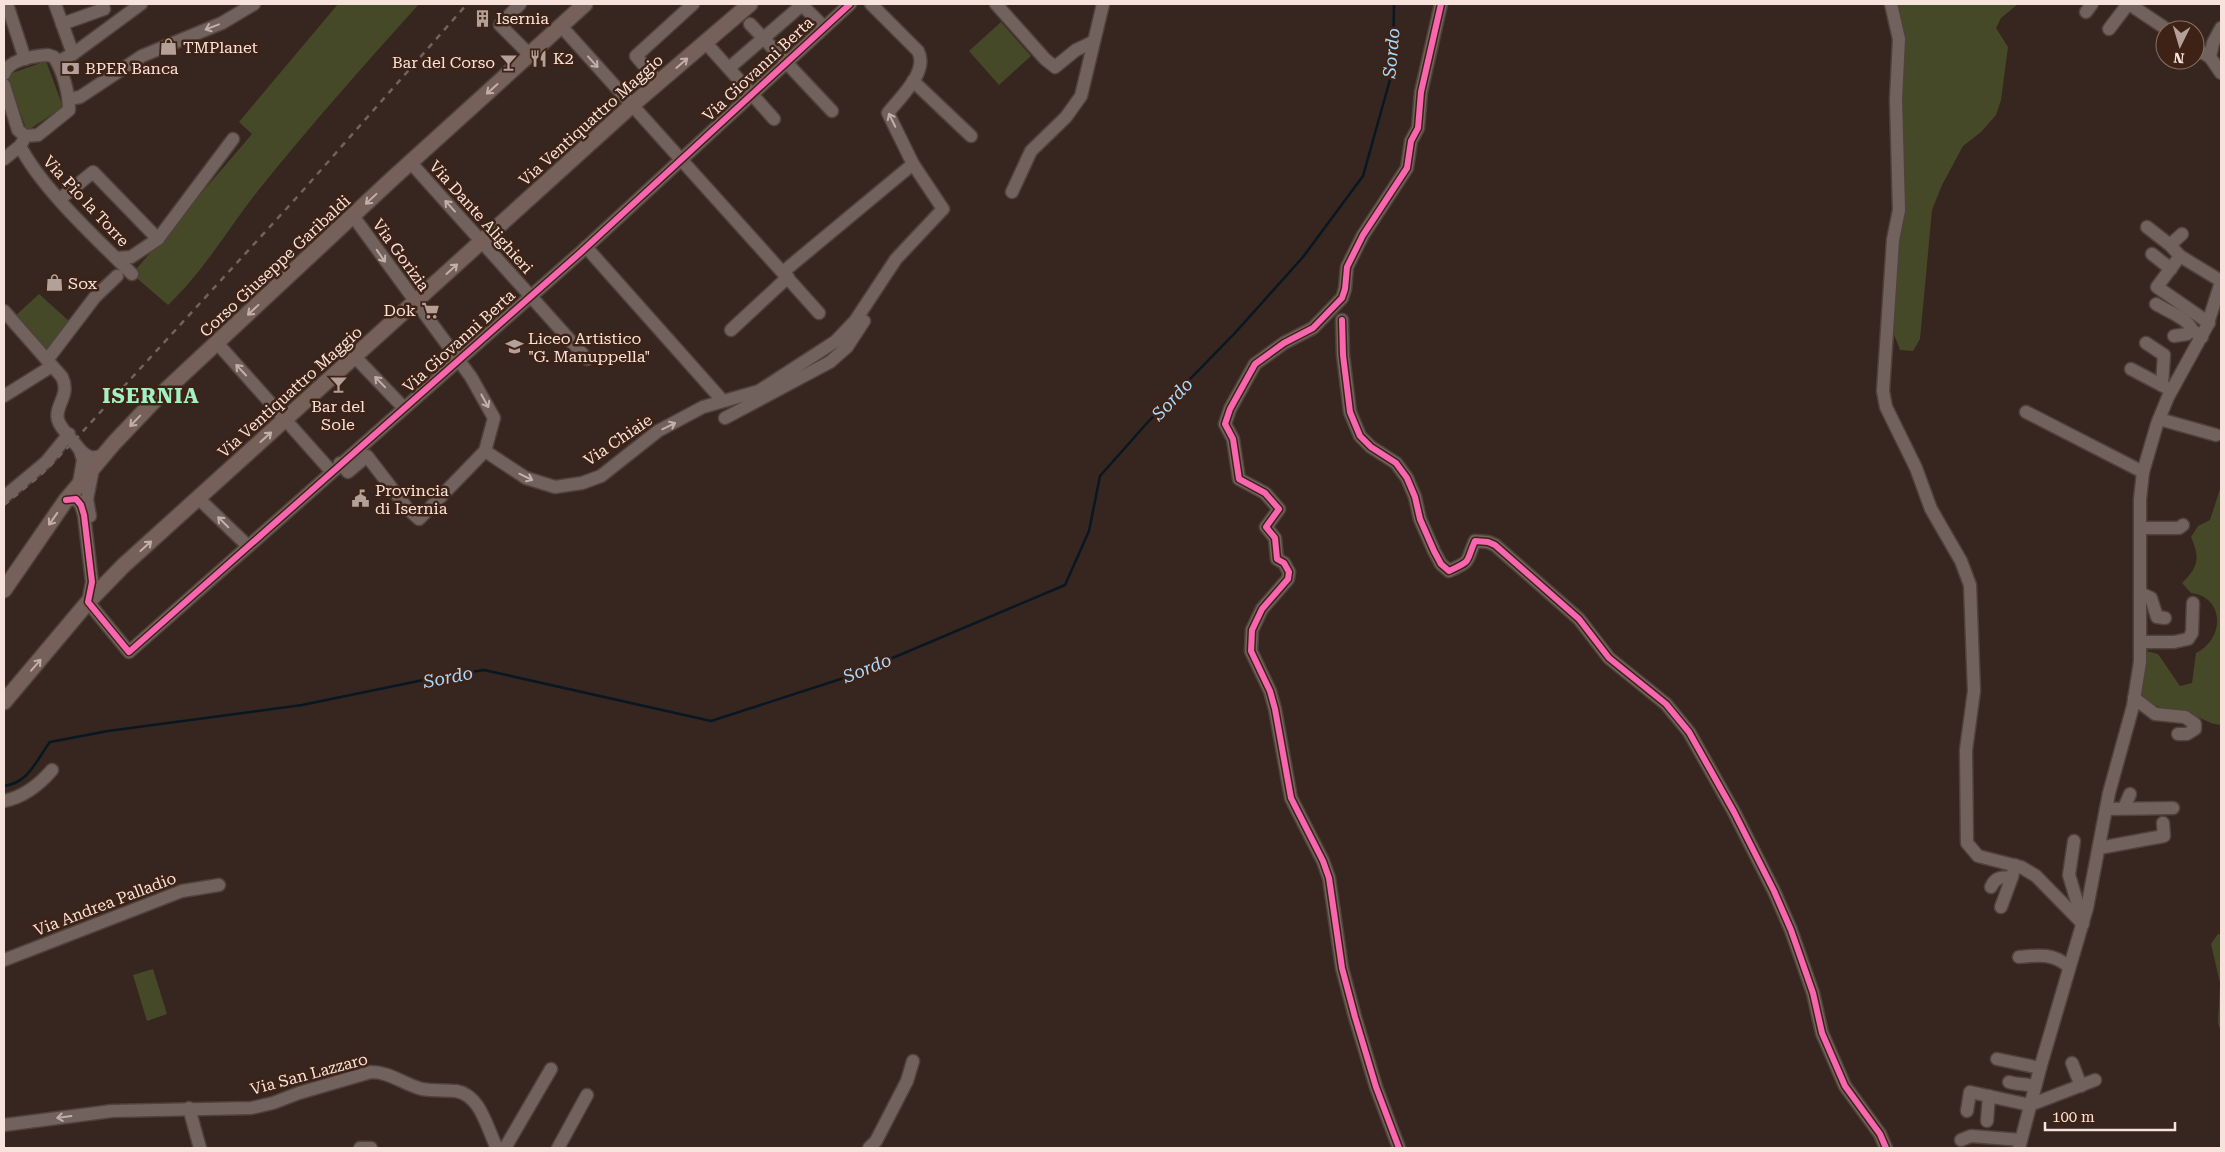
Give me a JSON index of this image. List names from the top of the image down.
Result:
{
  "streets": {
    "main road": ["Via Ventiquattro Maggio", "Corso Giuseppe Garibaldi"],
    "street": [
      "Via Giovanni Berta",
      "Via Pio la Torre",
      "Via Dante Alighieri",
      "Via Gorizia",
      "Via Chiaie",
      "Via Andrea Palladio",
      "Via San Lazzaro"
    ]
  },
  "crossings": [
    ["Via Giovanni Berta", "Via Ventiquattro Maggio"],
    ["Via Giovanni Berta", "Via Dante Alighieri"],
    ["Via Giovanni Berta", "Via Gorizia"],
    ["Via Ventiquattro Maggio", "Via Dante Alighieri"],
    ["Via Ventiquattro Maggio", "Via Gorizia"],
    ["Via Dante Alighieri", "Corso Giuseppe Garibaldi"],
    ["Via Gorizia", "Corso Giuseppe Garibaldi"],
    ["Via Gorizia", "Via Chiaie"]
  ],
  "one_way": [
    "Via Ventiquattro Maggio",
    "Via Dante Alighieri",
    "Via Gorizia",
    "Corso Giuseppe Garibaldi",
    "Via Chiaie"
  ],
  "districts": ["ISERNIA"],
  "water": ["Sordo"],
  "places": {
    "building": ["Isernia"],
    "shop": ["TMPlanet", "Sox"],
    "restaurant": ["K2"],
    "bar": ["Bar del Corso", "Bar del Sole"],
    "bank": ["BPER Banca"],
    "supermarket": ["Dok"],
    "school or university": ["Liceo Artistico \"G. Manuppella\""],
    "public building": ["Provincia di Isernia"]
  },
  "scale_bar": "100 m",
  "north": "bottom"
}
